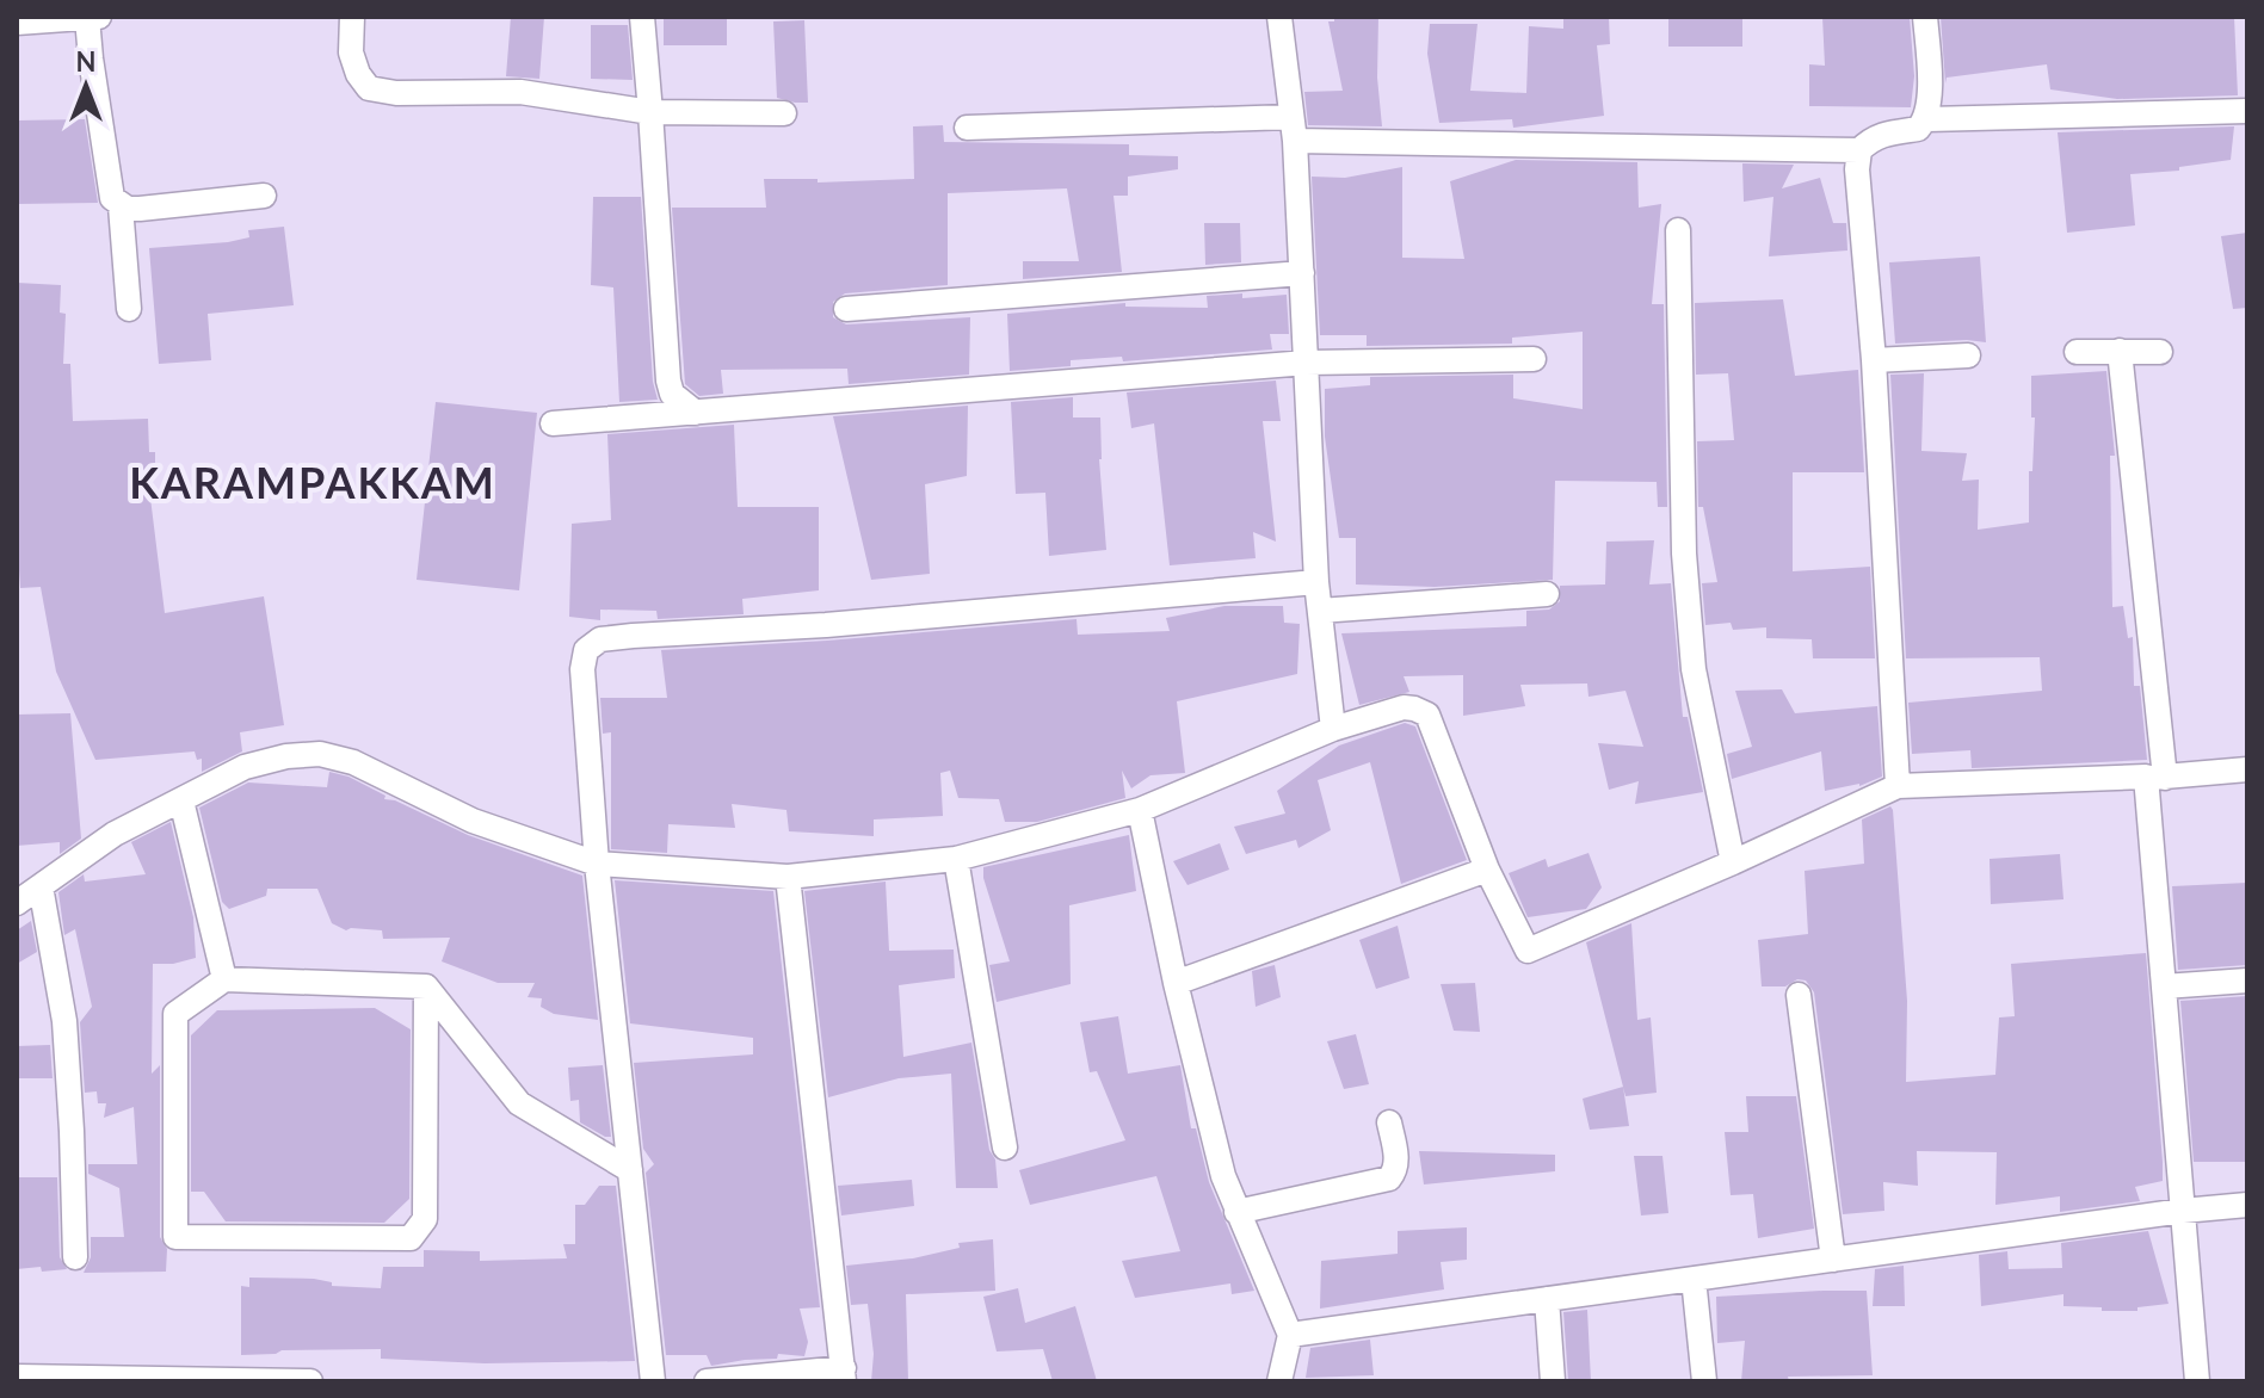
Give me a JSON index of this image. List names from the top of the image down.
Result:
{
  "districts": ["KARAMPAKKAM"],
  "north": "top"
}
